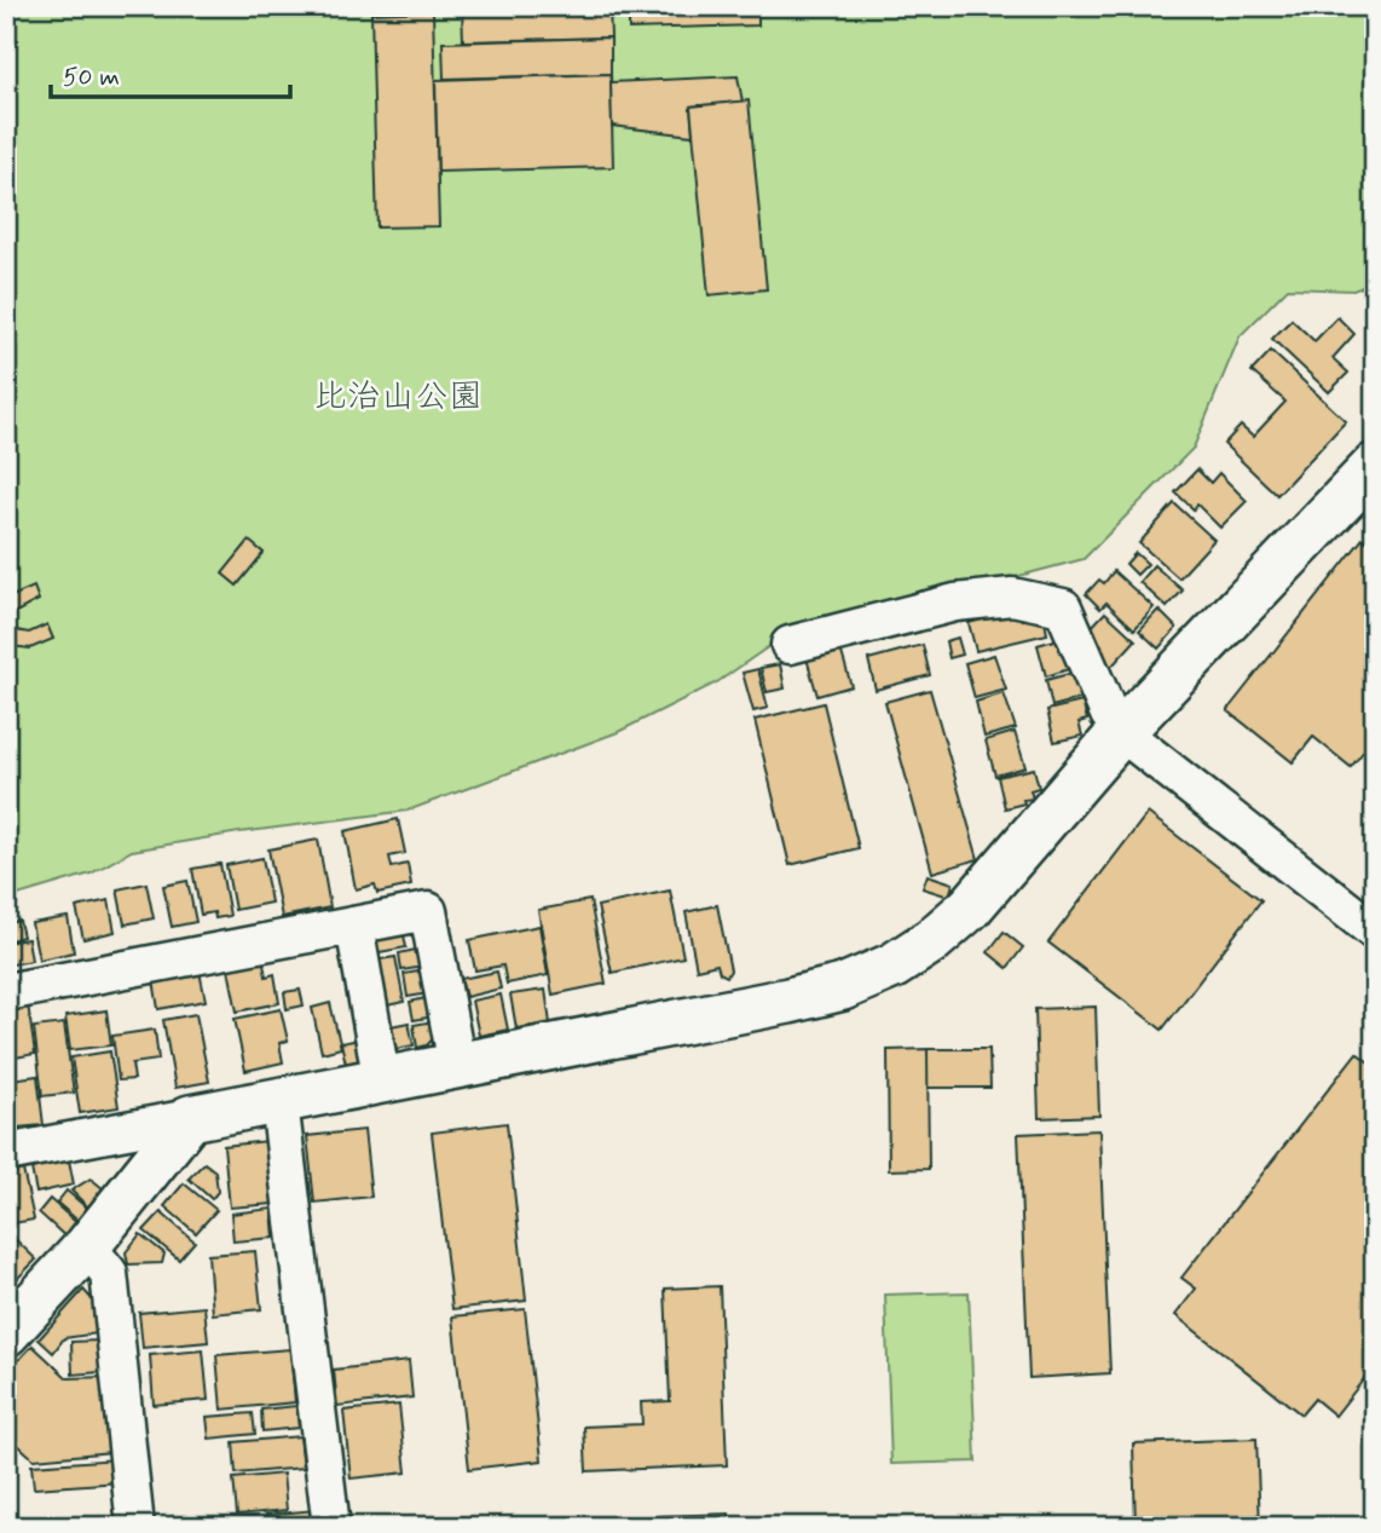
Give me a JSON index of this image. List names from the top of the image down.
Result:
{
  "parks": ["比治山公園"],
  "scale_bar": "50 m"
}
